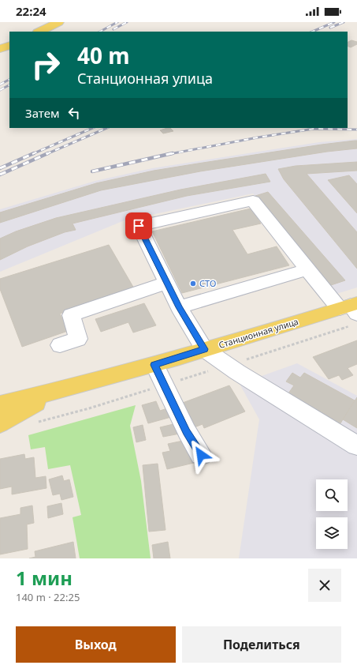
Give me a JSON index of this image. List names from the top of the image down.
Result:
{
  "streets": {
    "main road": ["Станционная улица"]
  },
  "places": ["СТО"],
  "page": {
    "status": "22:24",
    "turn": ["40 m", "Станционная улица"],
    "then": "Затем",
    "heading": ["1 мин", "140 m · 22:25"],
    "buttons": ["Выход", "Поделиться"]
  }
}
